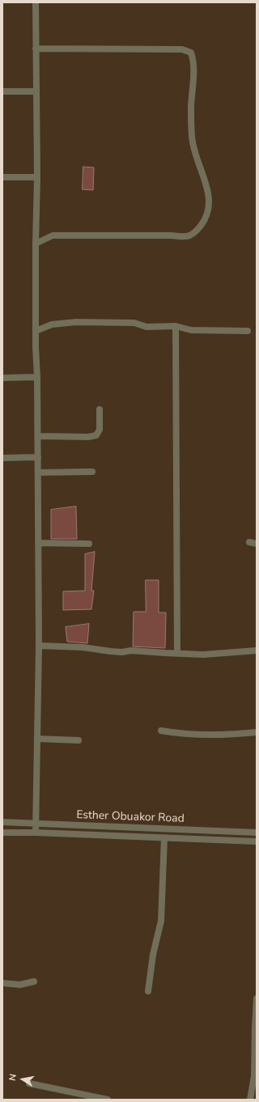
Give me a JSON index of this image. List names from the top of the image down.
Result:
{
  "streets": {
    "street": ["Esther Obuakor Road"]
  },
  "north": "left"
}
